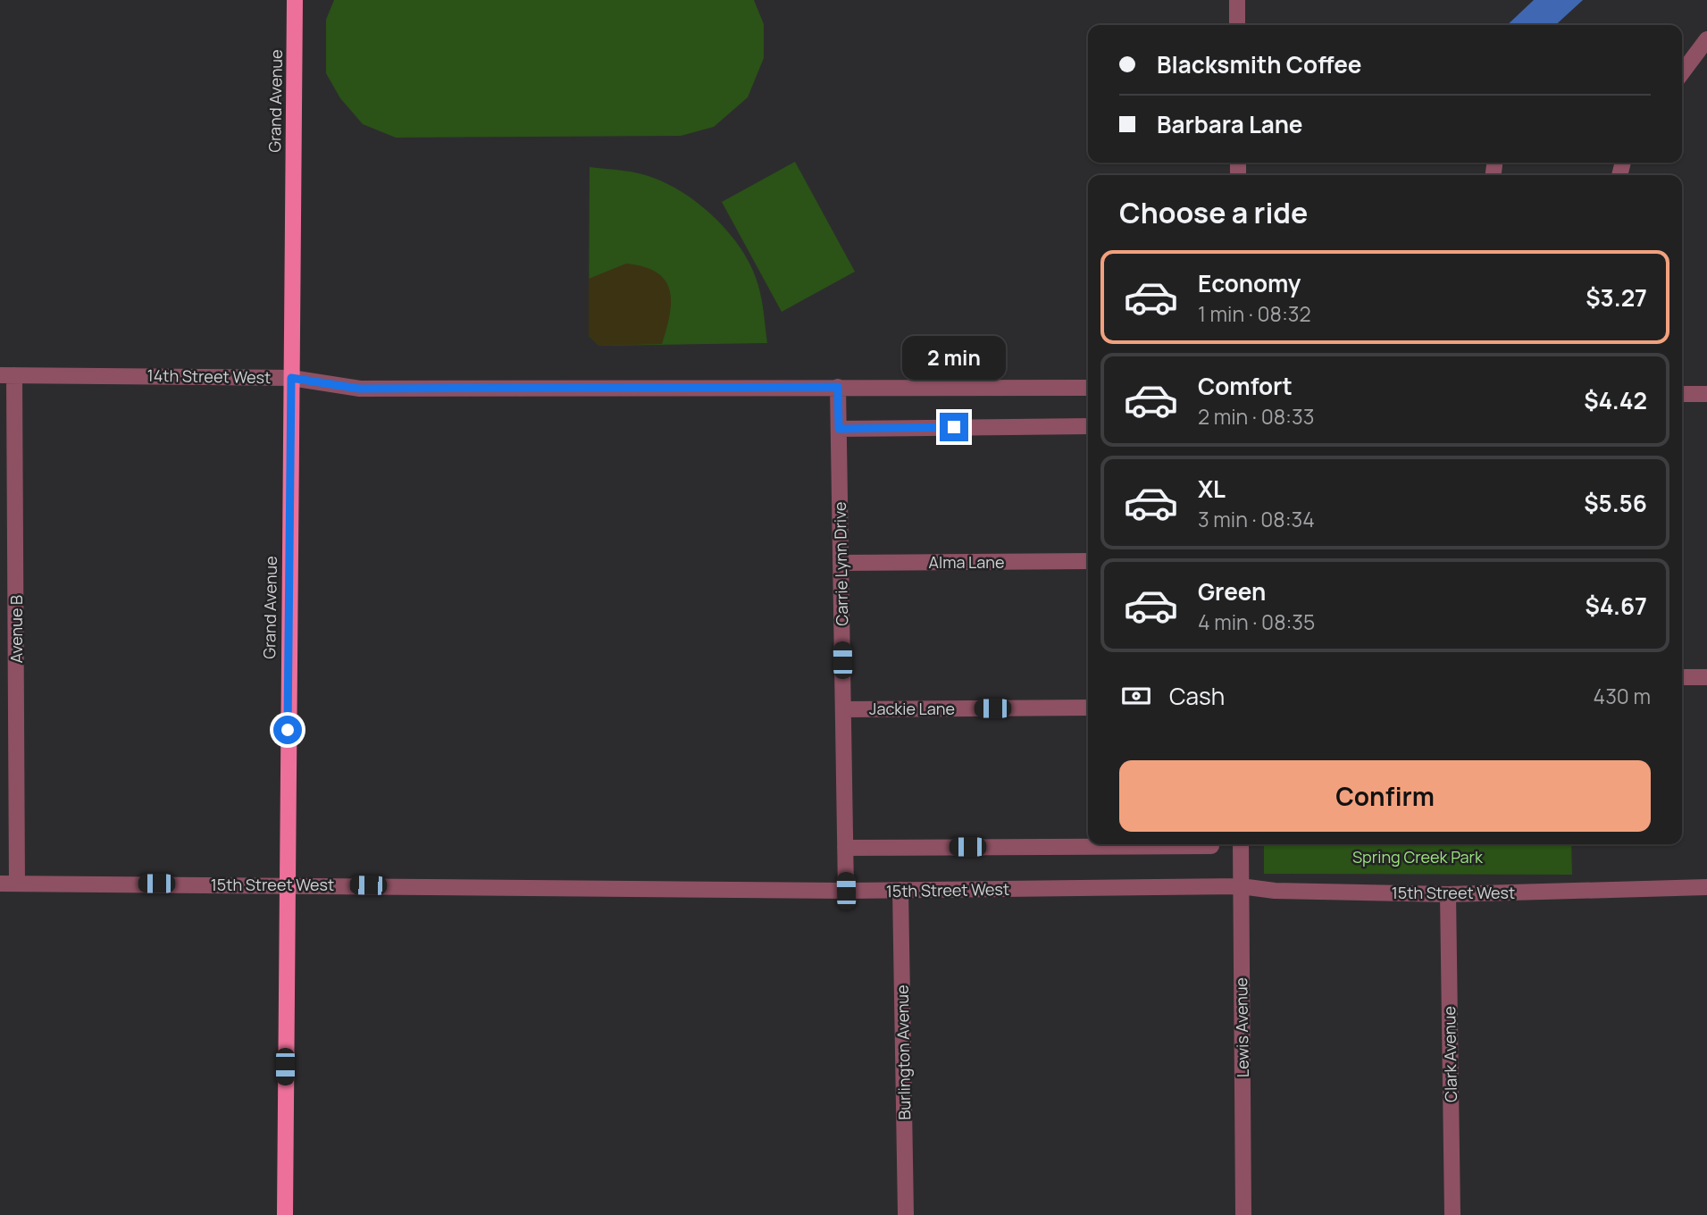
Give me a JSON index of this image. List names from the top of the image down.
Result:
{
  "streets": {
    "main road": ["Grand Avenue"],
    "street": [
      "14th Street West",
      "Alma Lane",
      "Carrie Lynn Drive",
      "Avenue B",
      "Jackie Lane",
      "15th Street West",
      "Lewis Avenue",
      "Burlington Avenue",
      "Clark Avenue"
    ]
  },
  "crossings": [
    ["Grand Avenue", "14th Street West"],
    ["Grand Avenue", "15th Street West"],
    ["14th Street West", "Carrie Lynn Drive"],
    ["14th Street West", "Avenue B"],
    ["Alma Lane", "Carrie Lynn Drive"],
    ["Carrie Lynn Drive", "Jackie Lane"],
    ["Carrie Lynn Drive", "15th Street West"],
    ["Avenue B", "15th Street West"],
    ["15th Street West", "Lewis Avenue"],
    ["15th Street West", "Burlington Avenue"],
    ["15th Street West", "Clark Avenue"]
  ],
  "parks": ["Spring Creek Park"],
  "page": {
    "banner": ["Blacksmith Coffee", "Barbara Lane"],
    "heading": "Choose a ride",
    "list": [
      {
        "name": "Economy",
        "note": "1 min · 08:32",
        "value": "$3.27"
      },
      {
        "name": "Comfort",
        "note": "2 min · 08:33",
        "value": "$4.42"
      },
      {
        "name": "XL",
        "note": "3 min · 08:34",
        "value": "$5.56"
      },
      {
        "name": "Green",
        "note": "4 min · 08:35",
        "value": "$4.67"
      }
    ],
    "bubble": "2 min",
    "pay": ["Cash", "430 m"],
    "buttons": "Confirm"
  }
}
